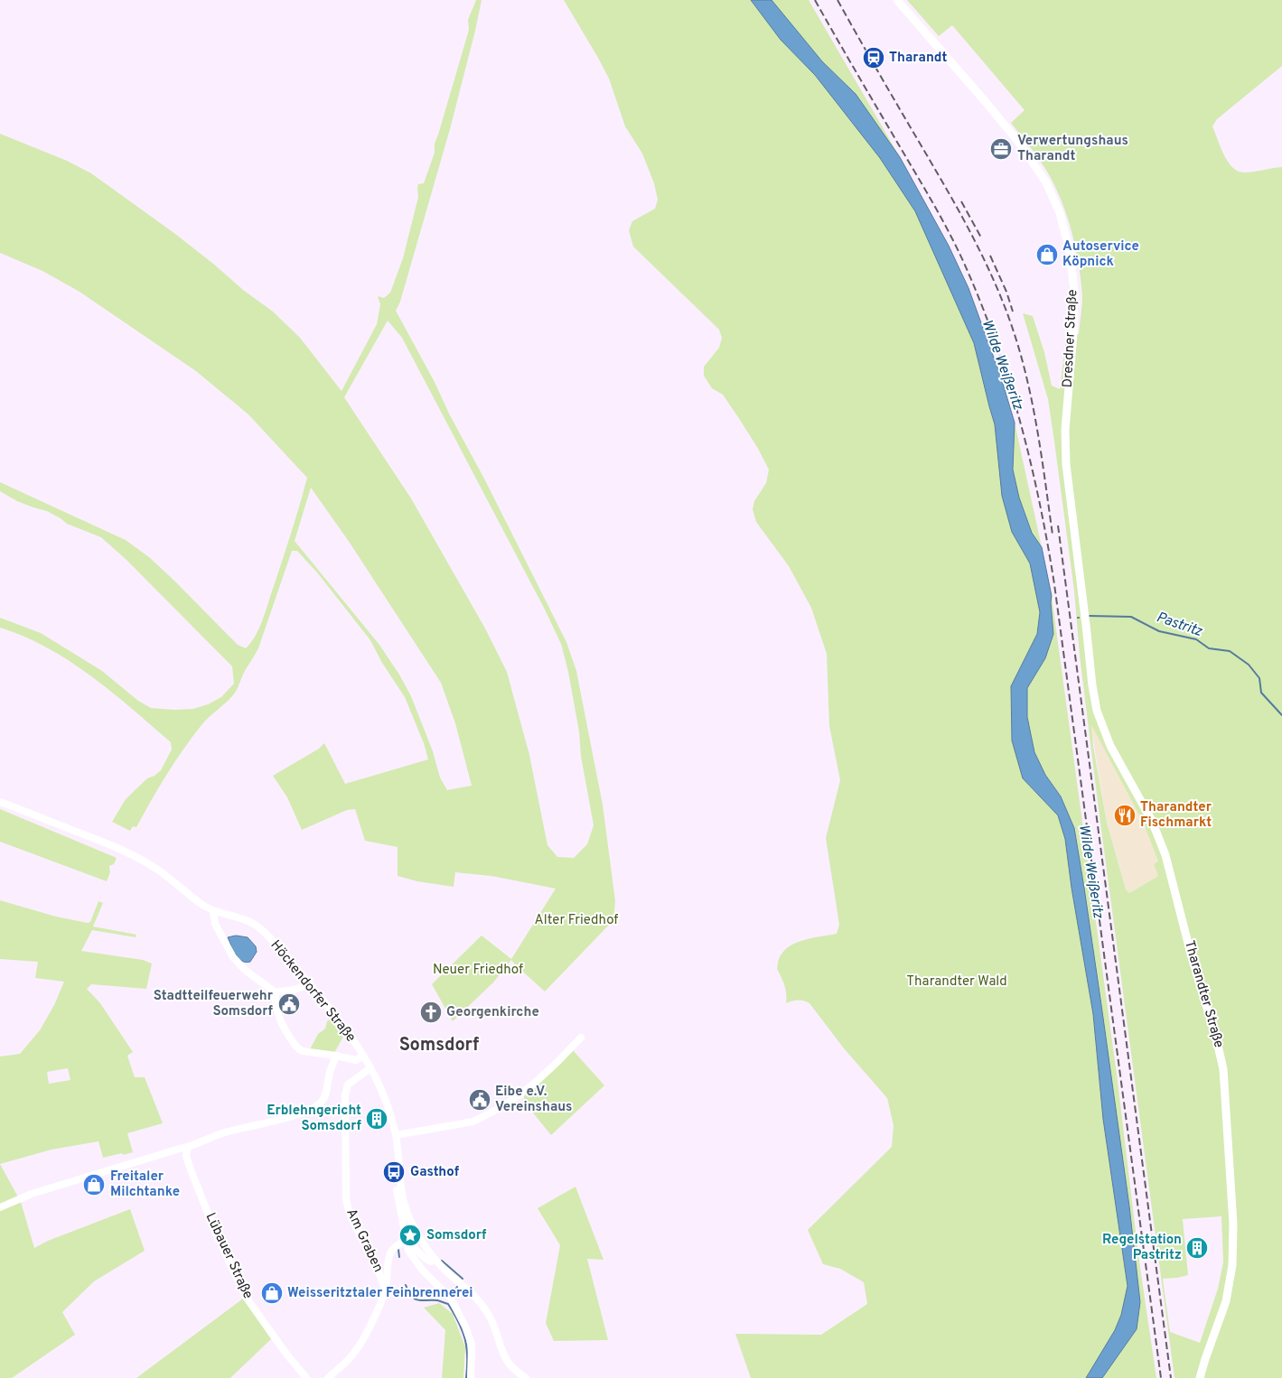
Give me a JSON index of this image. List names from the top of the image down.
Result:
{
  "streets": {
    "main road": ["Dresdner Straße", "Tharandter Straße"],
    "street": ["Höckendorfer Straße", "Am Graben", "Lübauer Straße"]
  },
  "crossings": [
    ["Dresdner Straße", "Tharandter Straße"],
    ["Höckendorfer Straße", "Am Graben"]
  ],
  "districts": ["Somsdorf"],
  "water": ["Wilde Weißeritz", "Pastritz"],
  "parks": ["Alter Friedhof", "Neuer Friedhof", "Tharandter Wald"],
  "places": {
    "station": ["Tharandt"],
    "office": ["Verwertungshaus Tharandt"],
    "shop": ["Autoservice Köpnick", "Freitaler Milchtanke", "Weisseritztaler Feinbrennerei"],
    "restaurant": ["Tharandter Fischmarkt"],
    "public building": ["Stadtteilfeuerwehr Somsdorf", "Eibe e.V. Vereinshaus"],
    "church": ["Georgenkirche"],
    "building": ["Erblehngericht Somsdorf", "Regelstation Pastritz"],
    "bus stop": ["Gasthof"],
    "place": ["Somsdorf"]
  }
}
